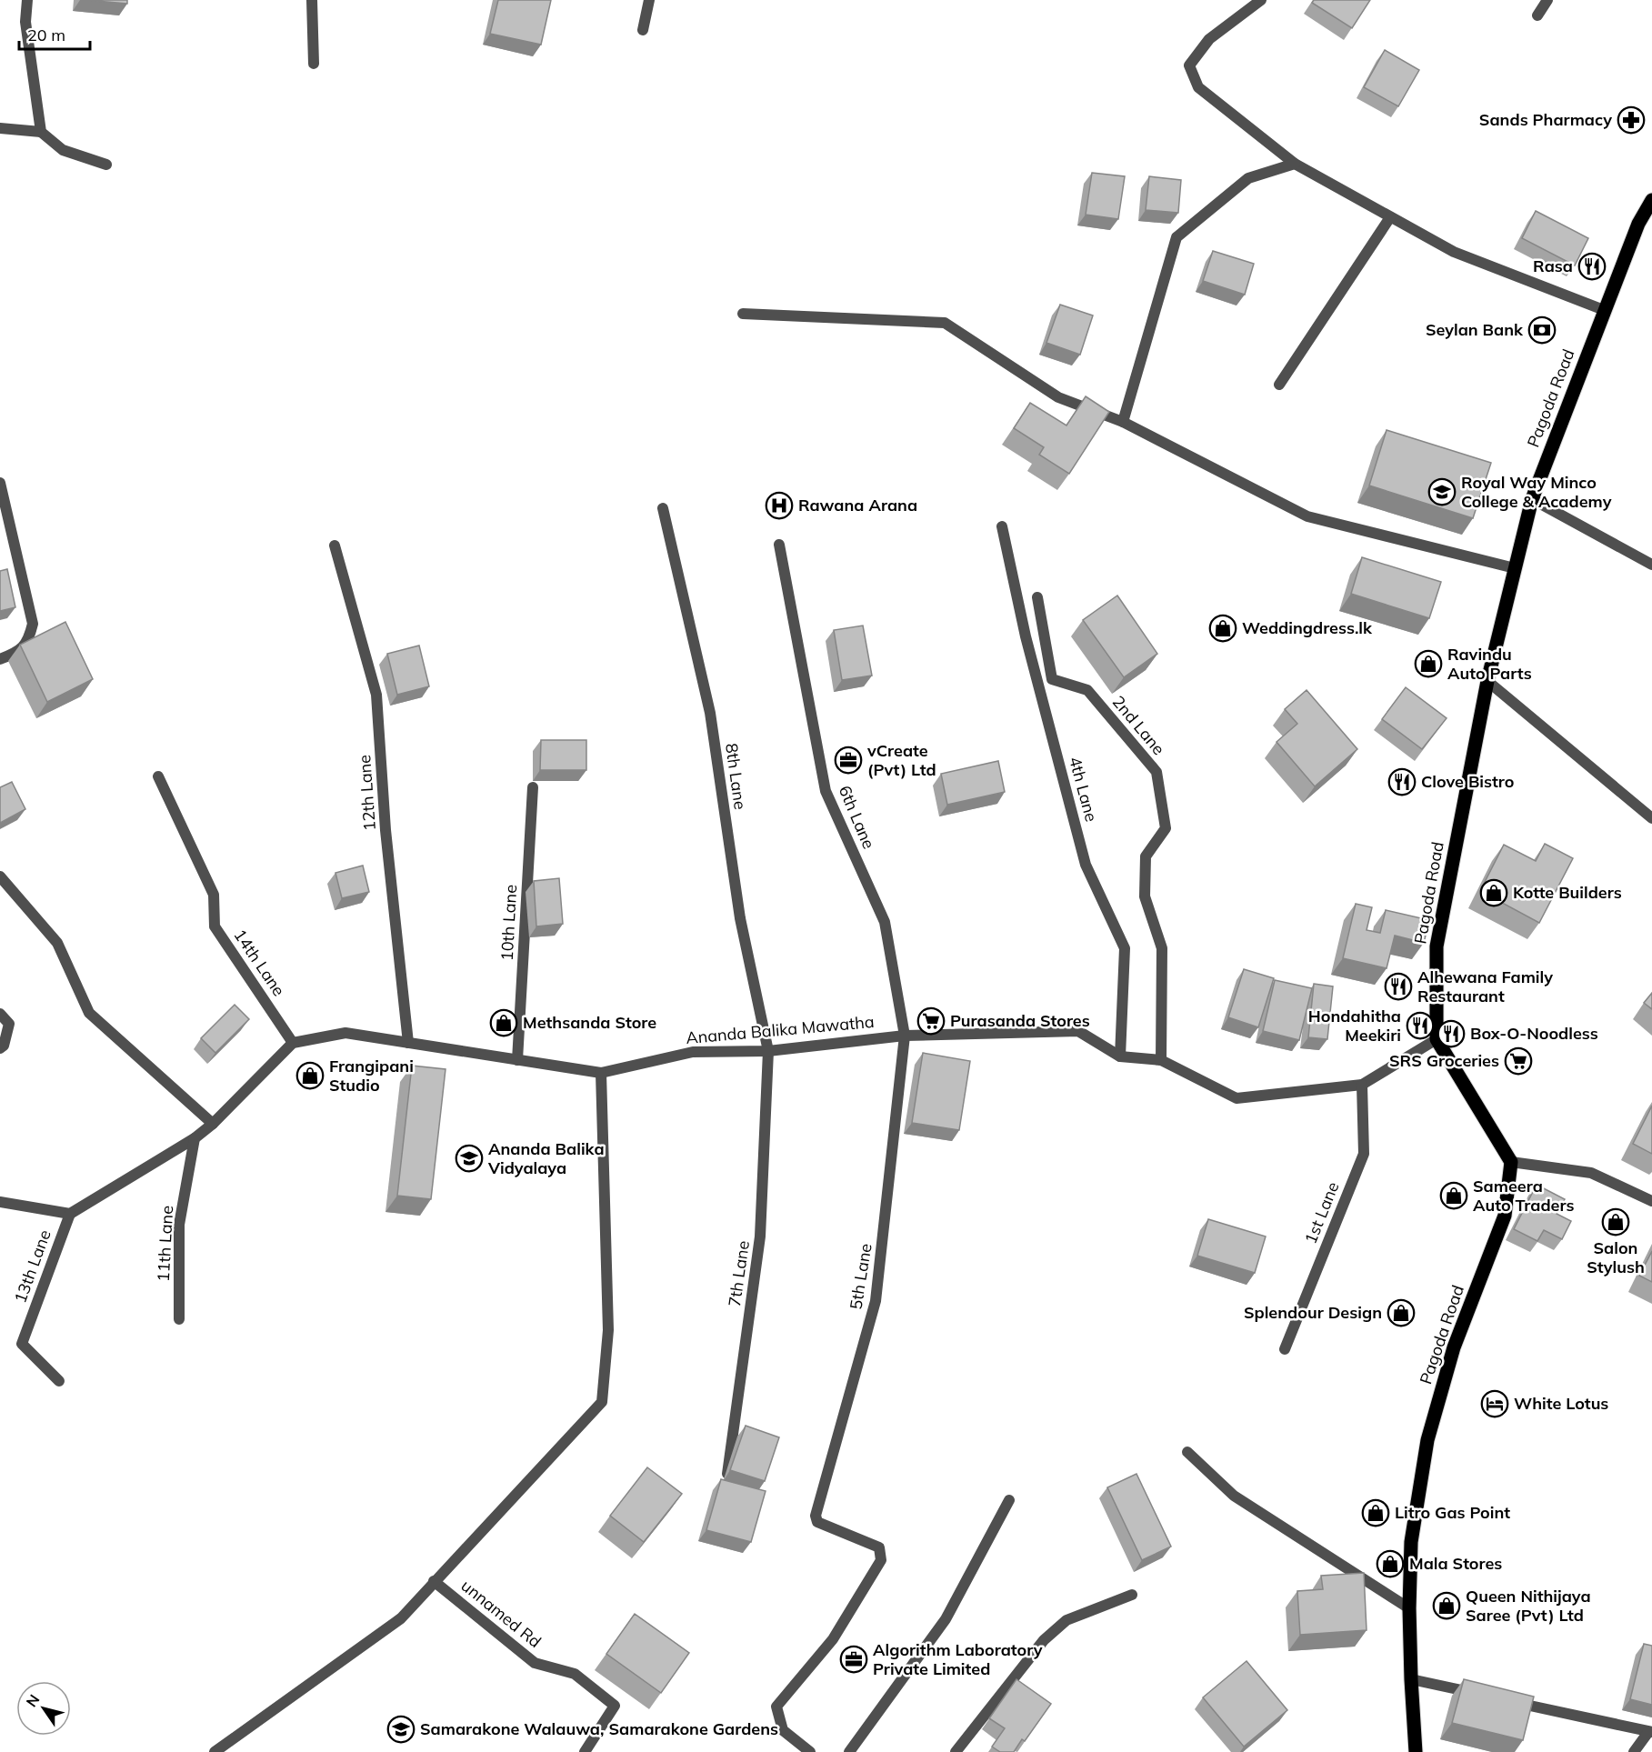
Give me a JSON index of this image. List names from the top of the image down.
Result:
{
  "streets": {
    "main road": ["Pagoda Road"],
    "street": [
      "2nd Lane",
      "8th Lane",
      "4th Lane",
      "12th Lane",
      "6th Lane",
      "10th Lane",
      "14th Lane",
      "Ananda Balika Mawatha",
      "1st Lane",
      "11th Lane",
      "13th Lane",
      "7th Lane",
      "5th Lane",
      "unnamed Rd"
    ]
  },
  "crossings": [
    ["Pagoda Road", "Ananda Balika Mawatha"],
    ["2nd Lane", "Ananda Balika Mawatha"],
    ["8th Lane", "Ananda Balika Mawatha"],
    ["8th Lane", "7th Lane"],
    ["4th Lane", "Ananda Balika Mawatha"],
    ["12th Lane", "Ananda Balika Mawatha"],
    ["6th Lane", "Ananda Balika Mawatha"],
    ["6th Lane", "5th Lane"],
    ["10th Lane", "Ananda Balika Mawatha"],
    ["14th Lane", "Ananda Balika Mawatha"],
    ["Ananda Balika Mawatha", "1st Lane"],
    ["Ananda Balika Mawatha", "7th Lane"],
    ["Ananda Balika Mawatha", "5th Lane"]
  ],
  "places": {
    "pharmacy": ["Sands Pharmacy"],
    "restaurant": [
      "Rasa",
      "Clove Bistro",
      "Alhewana Family Restaurant",
      "Hondahitha Meekiri",
      "Box-O-Noodless"
    ],
    "bank": ["Seylan Bank"],
    "school or university": ["Royal Way Minco College & Academy", "Ananda Balika Vidyalaya", "Samarakone Walauwa, Samarakone Gardens"],
    "hospital": ["Rawana Arana"],
    "shop": [
      "Weddingdress.lk",
      "Ravindu Auto Parts",
      "Kotte Builders",
      "Methsanda Store",
      "Frangipani Studio",
      "Sameera Auto Traders",
      "Salon Stylush",
      "Splendour Design",
      "Litro Gas Point",
      "Mala Stores",
      "Queen Nithijaya Saree (Pvt) Ltd"
    ],
    "office": ["vCreate (Pvt) Ltd", "Algorithm Laboratory Private Limited"],
    "supermarket": ["Purasanda Stores", "SRS Groceries"],
    "hotel": ["White Lotus"]
  },
  "scale_bar": "20 m",
  "north": "top left"
}
